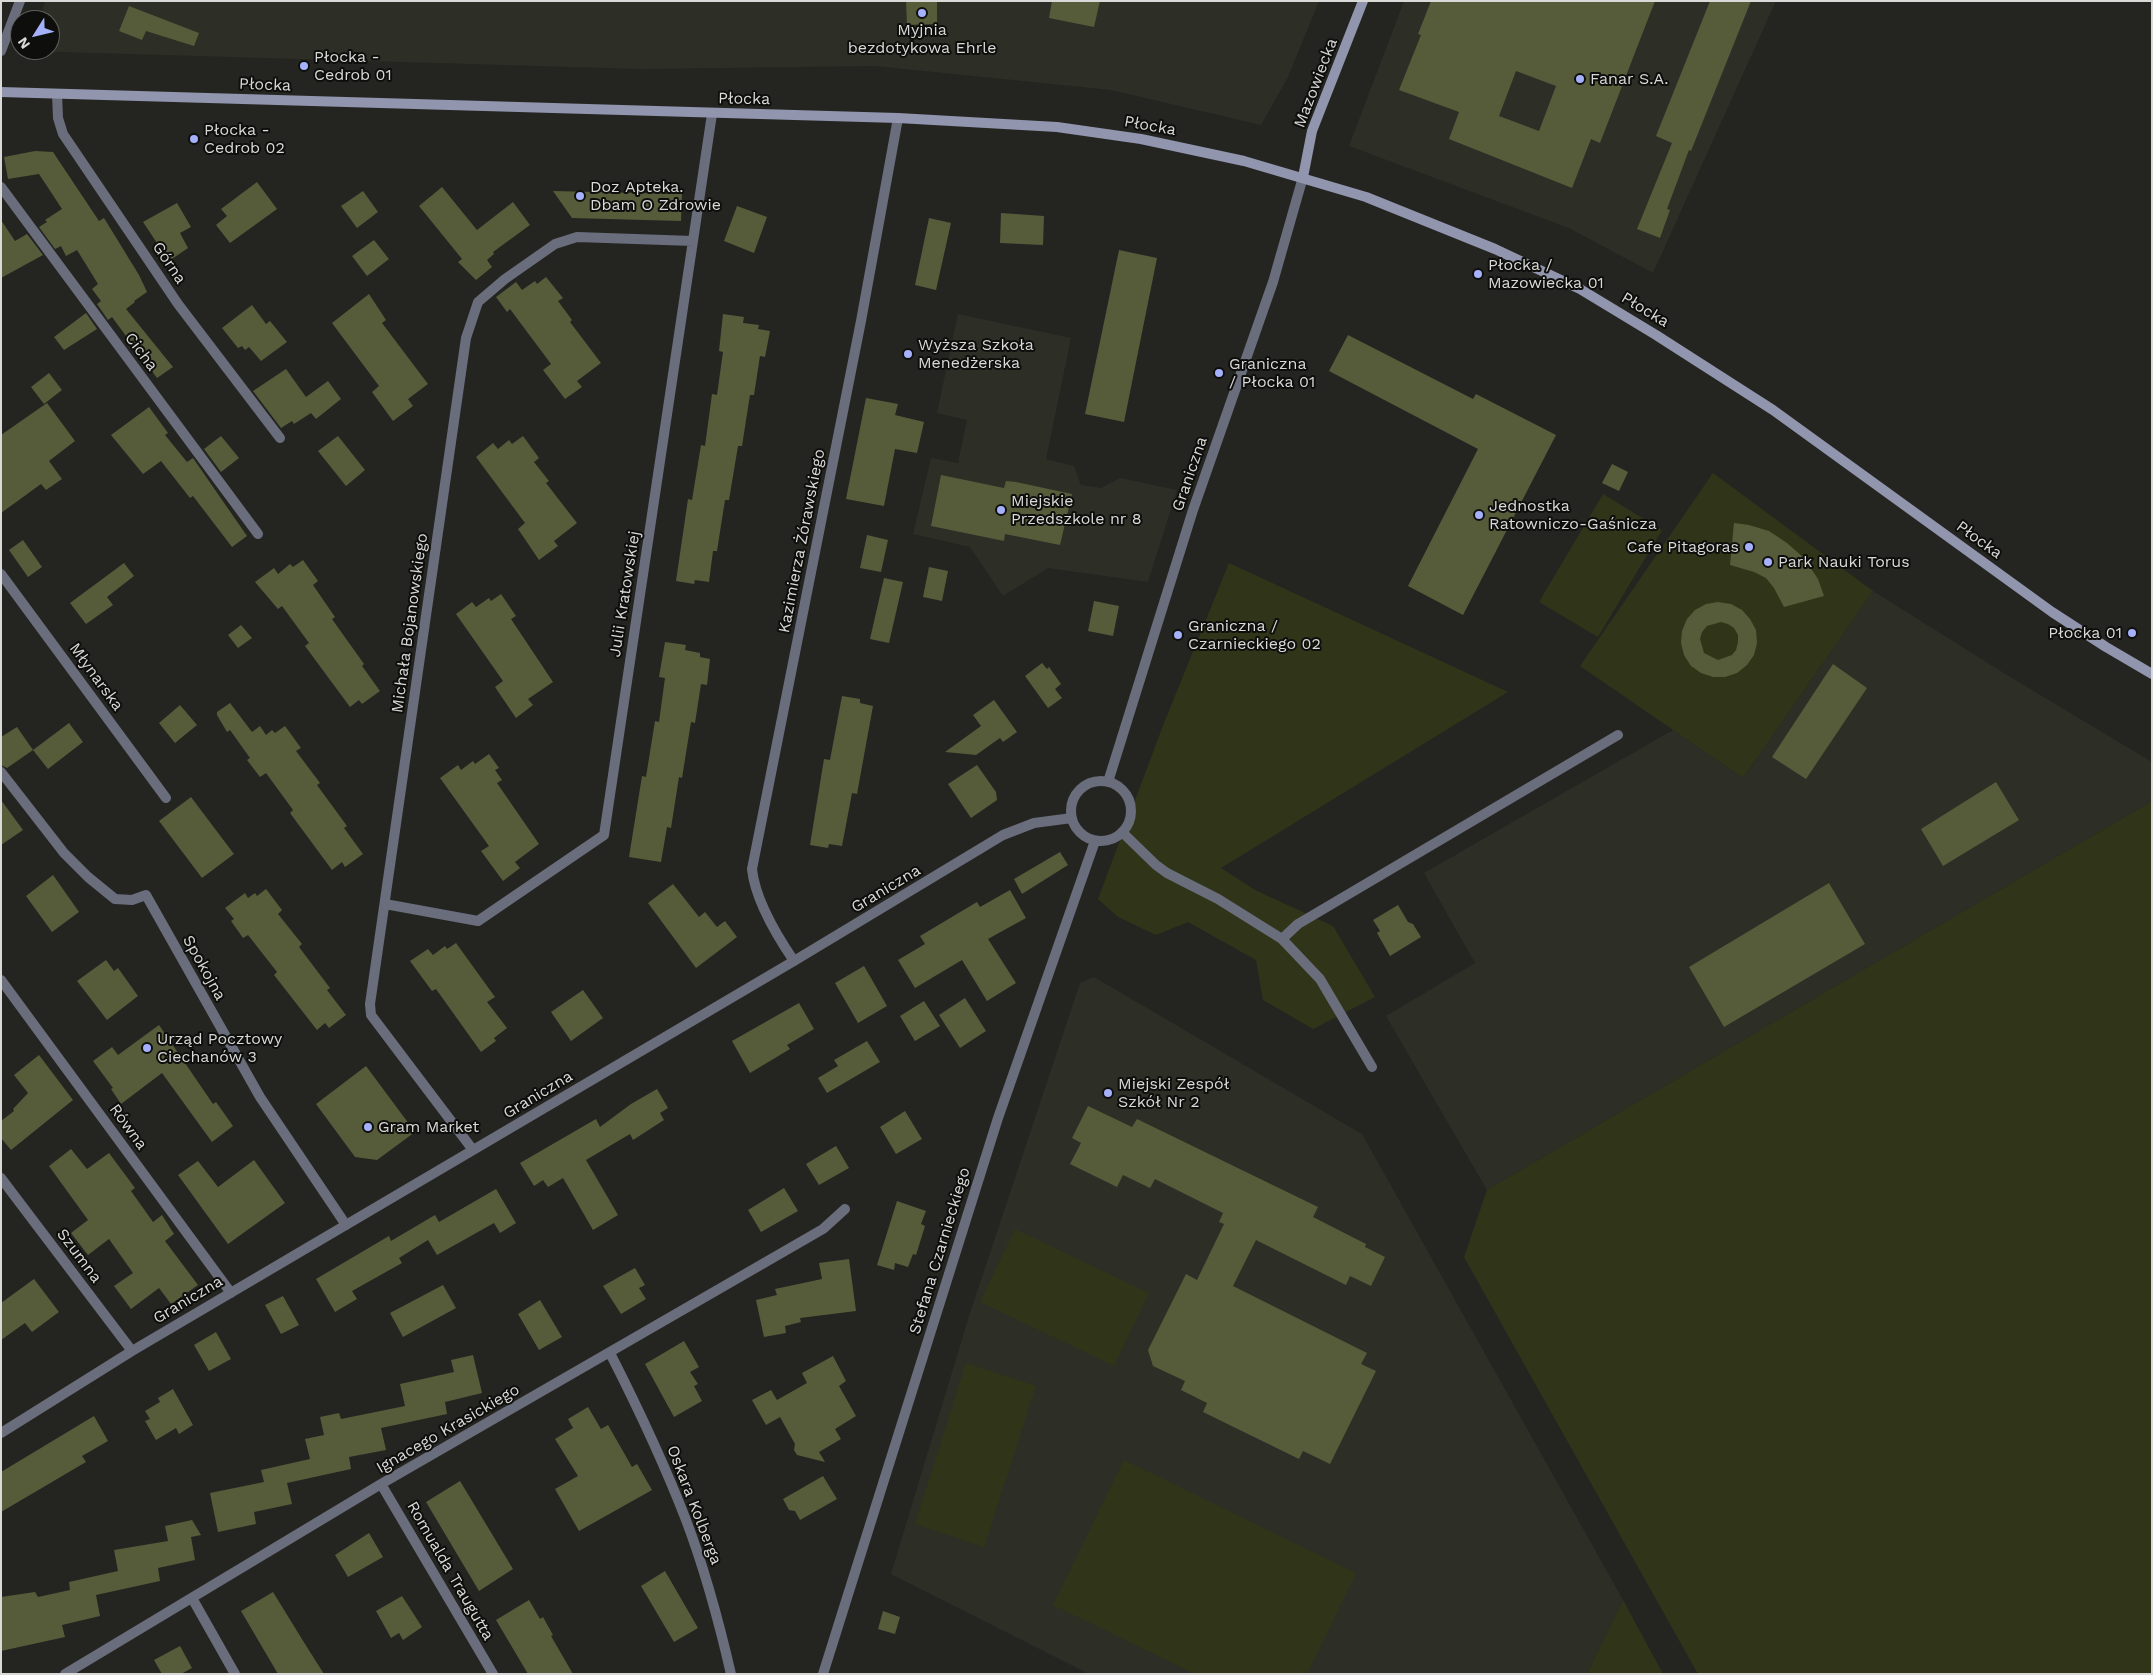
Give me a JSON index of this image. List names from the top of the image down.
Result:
{
  "streets": {
    "main road": ["Mazowiecka", "Płocka"],
    "street": [
      "Górna",
      "Cicha",
      "Graniczna",
      "Kazimierza Żórawskiego",
      "Julii Kratowskiej",
      "Michała Bojanowskiego",
      "Młynarska",
      "Spokojna",
      "Równa",
      "Stefana Czarnieckiego",
      "Szumna",
      "Ignacego Krasickiego",
      "Oskara Kolberga",
      "Romualda Traugutta"
    ]
  },
  "crossings": [
    ["Mazowiecka", "Płocka"],
    ["Mazowiecka", "Graniczna"],
    ["Płocka", "Górna"],
    ["Płocka", "Graniczna"],
    ["Płocka", "Kazimierza Żórawskiego"],
    ["Płocka", "Julii Kratowskiej"],
    ["Graniczna", "Kazimierza Żórawskiego"],
    ["Graniczna", "Michała Bojanowskiego"],
    ["Graniczna", "Spokojna"],
    ["Graniczna", "Równa"],
    ["Graniczna", "Stefana Czarnieckiego"],
    ["Graniczna", "Szumna"],
    ["Julii Kratowskiej", "Michała Bojanowskiego"],
    ["Ignacego Krasickiego", "Oskara Kolberga"],
    ["Ignacego Krasickiego", "Romualda Traugutta"]
  ],
  "places": [
    "Myjnia bezdotykowa Ehrle",
    "Płocka - Cedrob 01",
    "Fanar S.A.",
    "Płocka - Cedrob 02",
    "Doz Apteka. Dbam O Zdrowie",
    "Płocka / Mazowiecka 01",
    "Wyższa Szkoła Menedżerska",
    "Graniczna / Płocka 01",
    "Miejskie Przedszkole nr 8",
    "Jednostka Ratowniczo-Gaśnicza",
    "Cafe Pitagoras",
    "Park Nauki Torus",
    "Płocka 01",
    "Graniczna / Czarnieckiego 02",
    "Urząd Pocztowy Ciechanów 3",
    "Miejski Zespół Szkół Nr 2",
    "Gram Market"
  ],
  "north": "bottom left"
}
